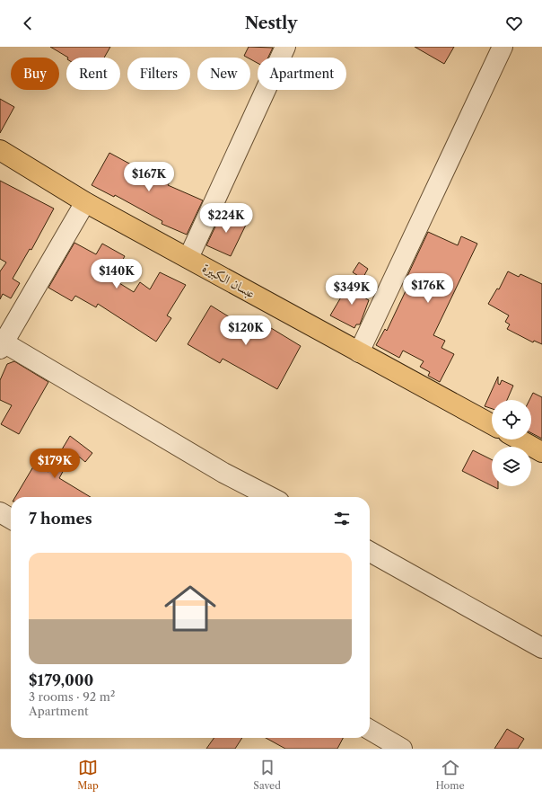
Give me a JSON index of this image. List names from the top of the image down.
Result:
{
  "streets": {
    "main road": ["عبسان الكبيرة"]
  },
  "page": {
    "header": "Nestly",
    "chip": [
      "Buy",
      "Rent",
      "Filters",
      "New",
      "Apartment"
    ],
    "price": [
      "$167K",
      "$224K",
      "$140K",
      "$176K",
      "$349K",
      "$120K",
      "$179K"
    ],
    "heading": "7 homes",
    "list": [
      {
        "name": "$179,000",
        "note": "3 rooms · 92 m² · Apartment"
      }
    ],
    "tabs": ["Map", "Saved", "Home"]
  }
}
